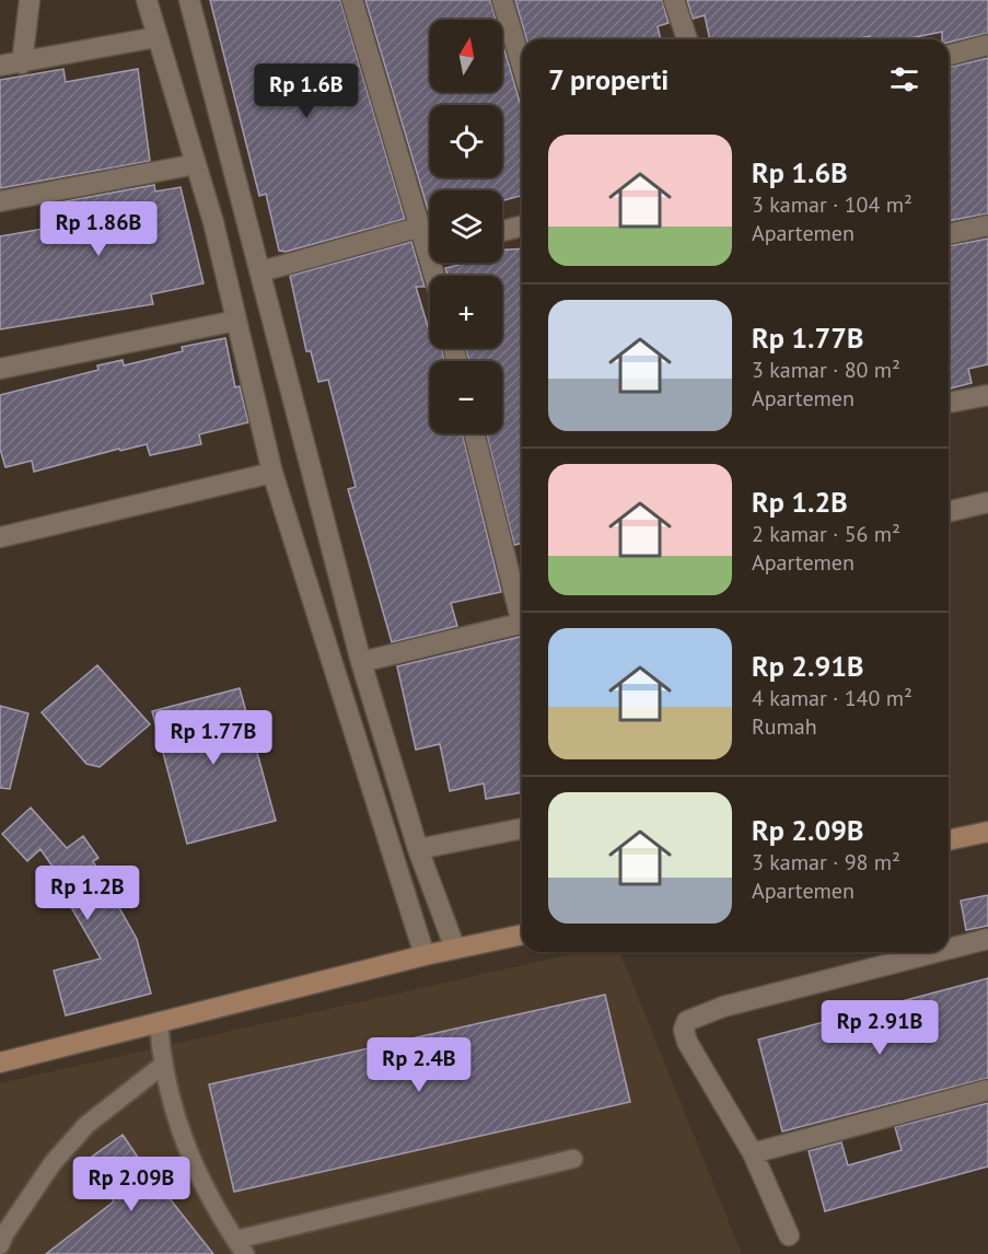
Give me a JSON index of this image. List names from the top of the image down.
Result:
{
  "north": "top",
  "page": {
    "map_buttons": ["+", "−"],
    "heading": "7 properti",
    "price": [
      "Rp 1.6B",
      "Rp 1.86B",
      "Rp 1.77B",
      "Rp 1.2B",
      "Rp 2.91B",
      "Rp 2.4B",
      "Rp 2.09B"
    ],
    "list": [
      {
        "name": "Rp 1.6B",
        "note": "3 kamar · 104 m² · Apartemen"
      },
      {
        "name": "Rp 1.77B",
        "note": "3 kamar · 80 m² · Apartemen"
      },
      {
        "name": "Rp 1.2B",
        "note": "2 kamar · 56 m² · Apartemen"
      },
      {
        "name": "Rp 2.91B",
        "note": "4 kamar · 140 m² · Rumah"
      },
      {
        "name": "Rp 2.09B",
        "note": "3 kamar · 98 m² · Apartemen"
      }
    ]
  }
}
